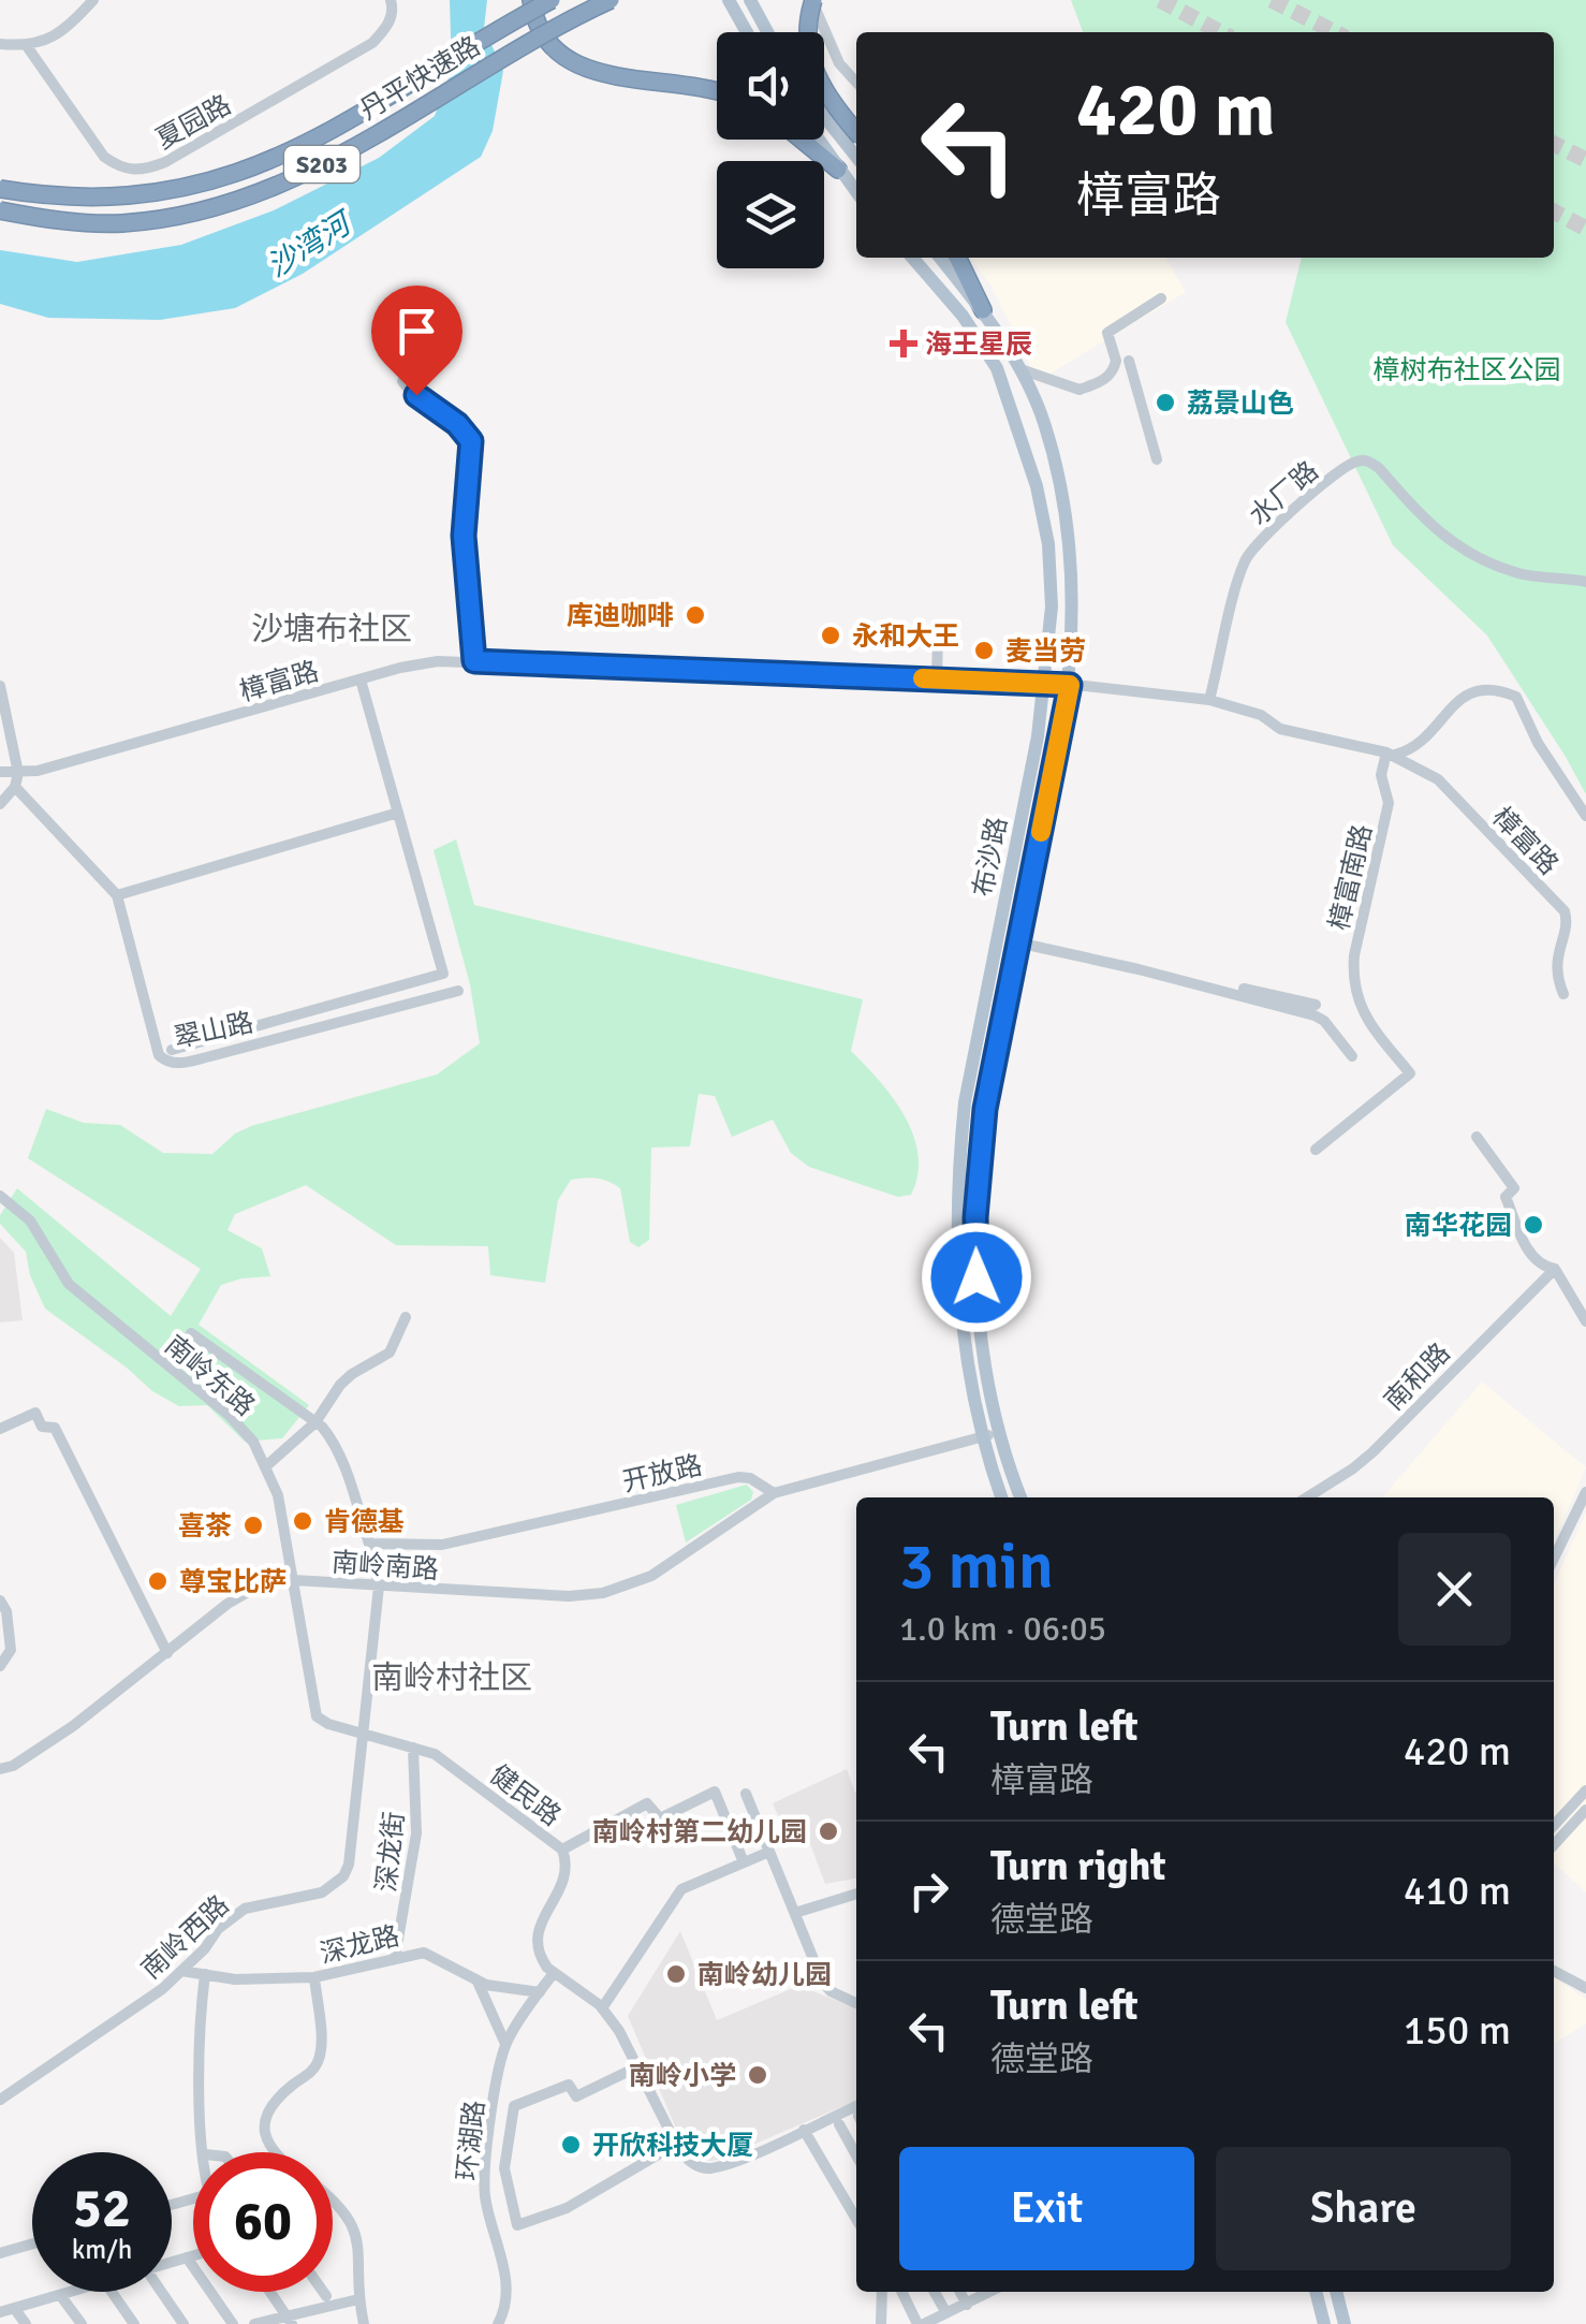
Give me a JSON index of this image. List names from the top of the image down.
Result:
{
  "streets": {
    "highway": ["丹平快速路", "S203"],
    "main road": ["布沙路"],
    "street": [
      "夏园路",
      "水厂路",
      "樟富路",
      "樟富南路",
      "翠山路",
      "南岭东路",
      "南和路",
      "开放路",
      "南岭南路",
      "健民路",
      "深龙街",
      "南岭西路",
      "深龙路",
      "环湖路"
    ]
  },
  "crossings": [
    ["樟富路", "布沙路"],
    ["樟富路", "樟富南路"],
    ["南岭东路", "南岭南路"],
    ["南岭东路", "健民路"],
    ["南岭东路", "南岭西路"],
    ["开放路", "南岭南路"],
    ["南岭南路", "南岭西路"],
    ["健民路", "深龙街"],
    ["健民路", "南岭西路"],
    ["健民路", "环湖路"],
    ["深龙街", "深龙路"],
    ["南岭西路", "深龙路"],
    ["深龙路", "环湖路"]
  ],
  "districts": ["沙塘布社区", "南岭村社区"],
  "water": ["沙湾河"],
  "parks": ["樟树布社区公园"],
  "places": {
    "health": ["海王星辰"],
    "other": [
      "荔景山色",
      "库迪咖啡",
      "永和大王",
      "麦当劳",
      "南华花园",
      "肯德基",
      "喜茶",
      "尊宝比萨",
      "南岭村第二幼儿园",
      "南岭幼儿园",
      "南岭小学",
      "开欣科技大厦"
    ]
  },
  "page": {
    "turn": ["420 m", "樟富路"],
    "heading": ["3 min", "1.0 km · 06:05"],
    "list": [
      {
        "name": "Turn left",
        "note": "樟富路",
        "value": "420 m"
      },
      {
        "name": "Turn right",
        "note": "德堂路",
        "value": "410 m"
      },
      {
        "name": "Turn left",
        "note": "德堂路",
        "value": "150 m"
      }
    ],
    "buttons": ["Exit", "Share"],
    "speed": "52 km/h",
    "limit": "60"
  }
}
